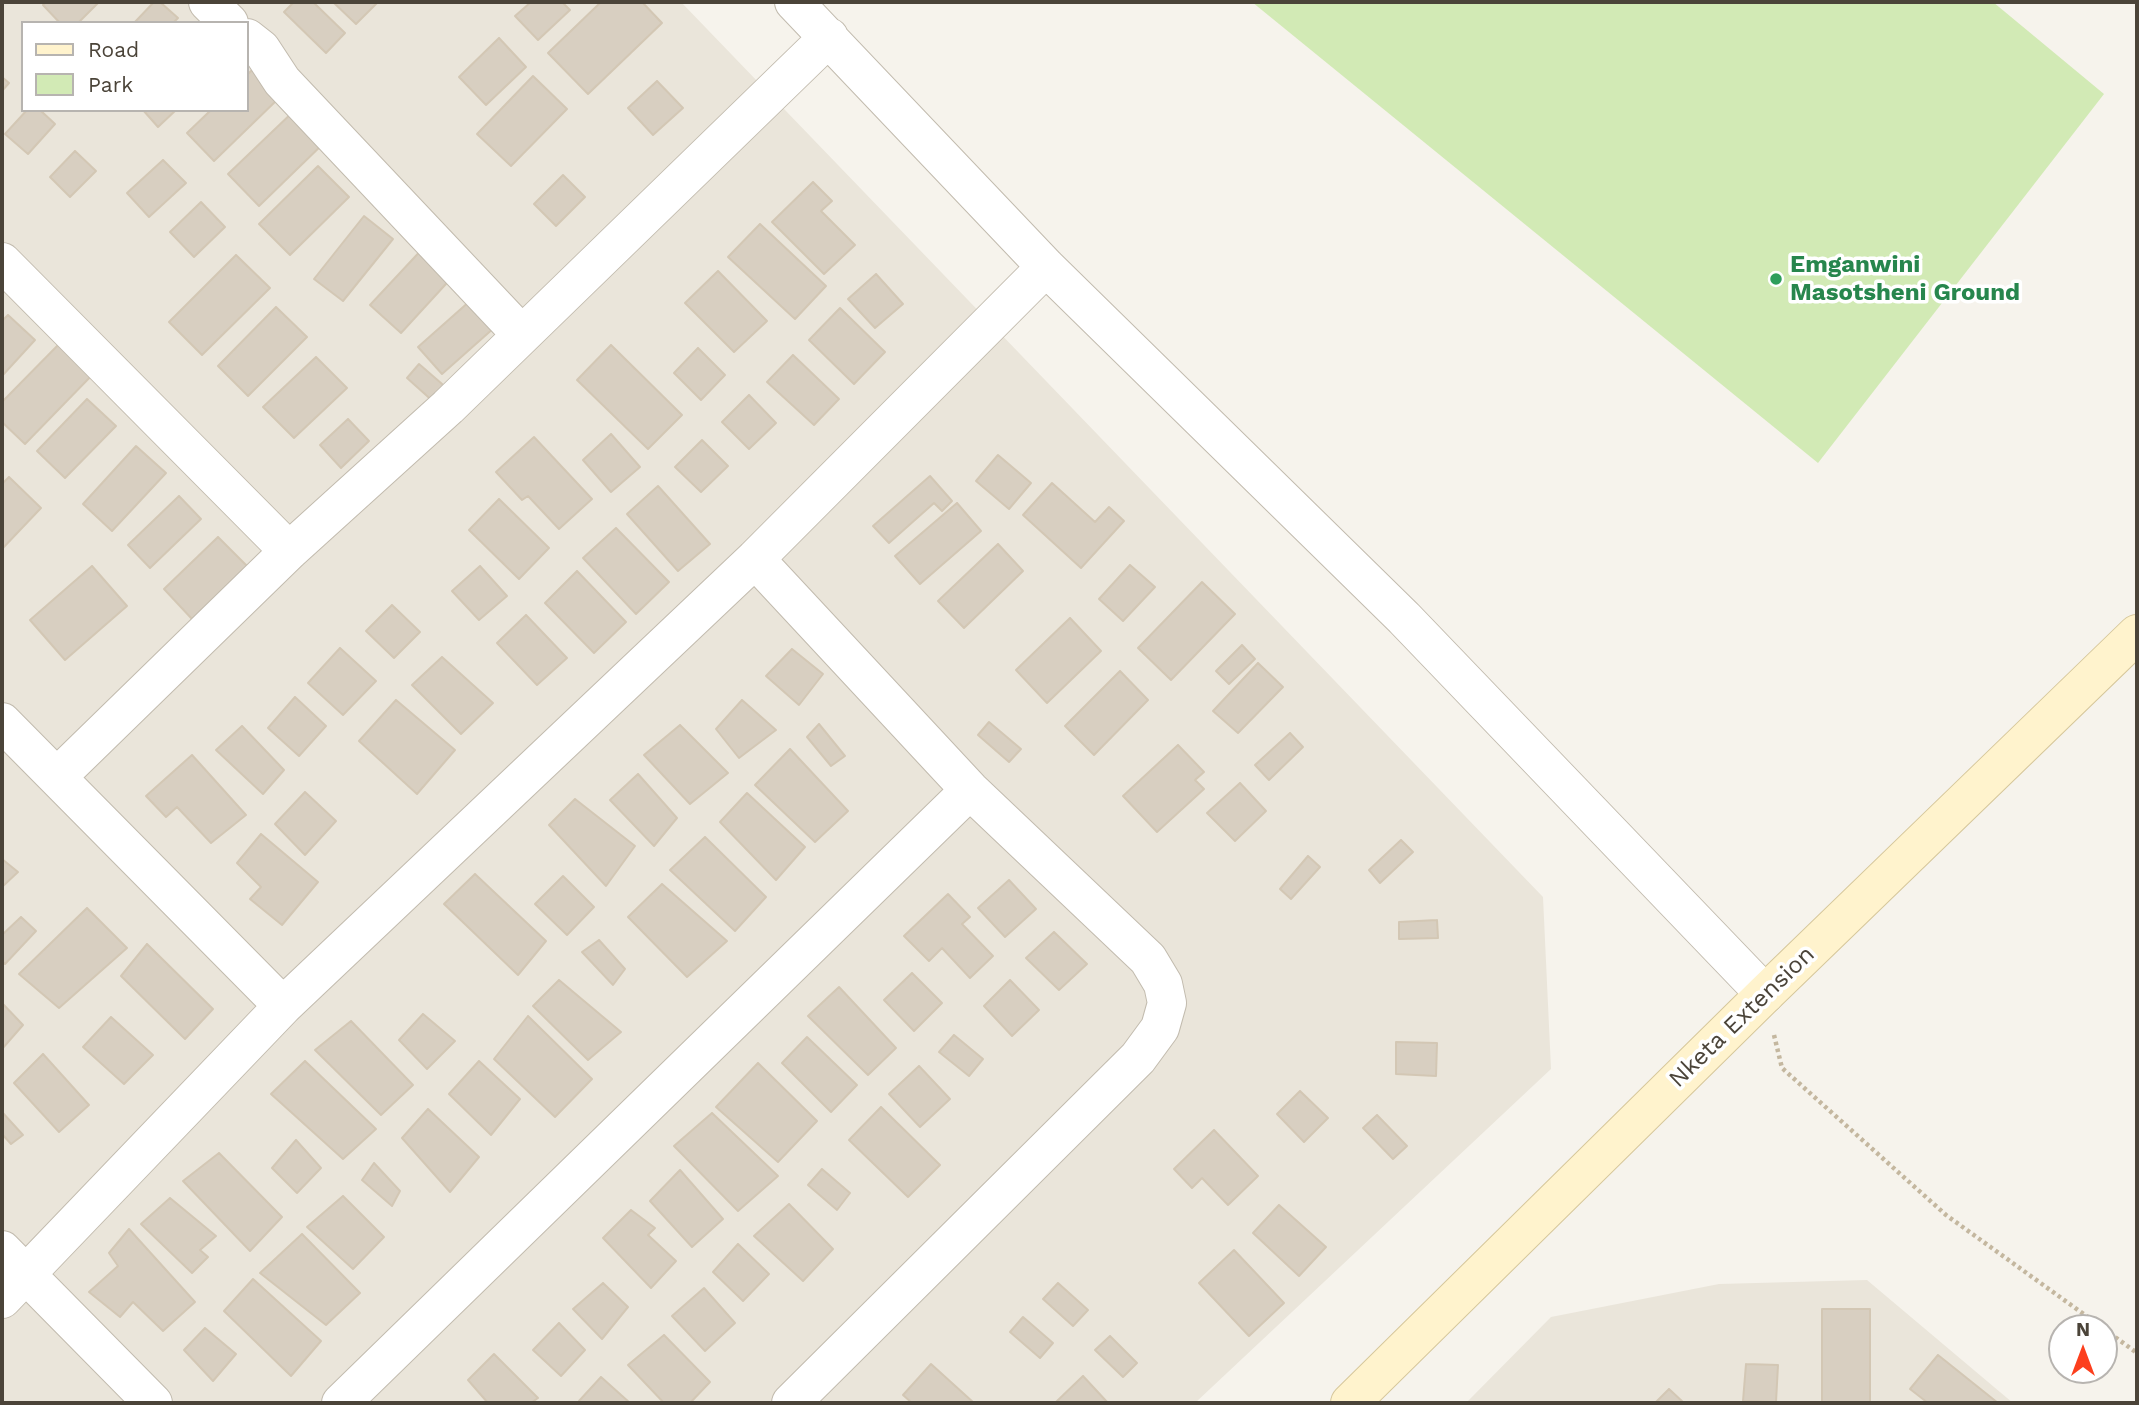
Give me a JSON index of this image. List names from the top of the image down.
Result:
{
  "streets": {
    "street": ["Nketa Extension"]
  },
  "places": ["Emganwini Masotsheni Ground"],
  "legend": ["Road", "Park"],
  "north": "top"
}
